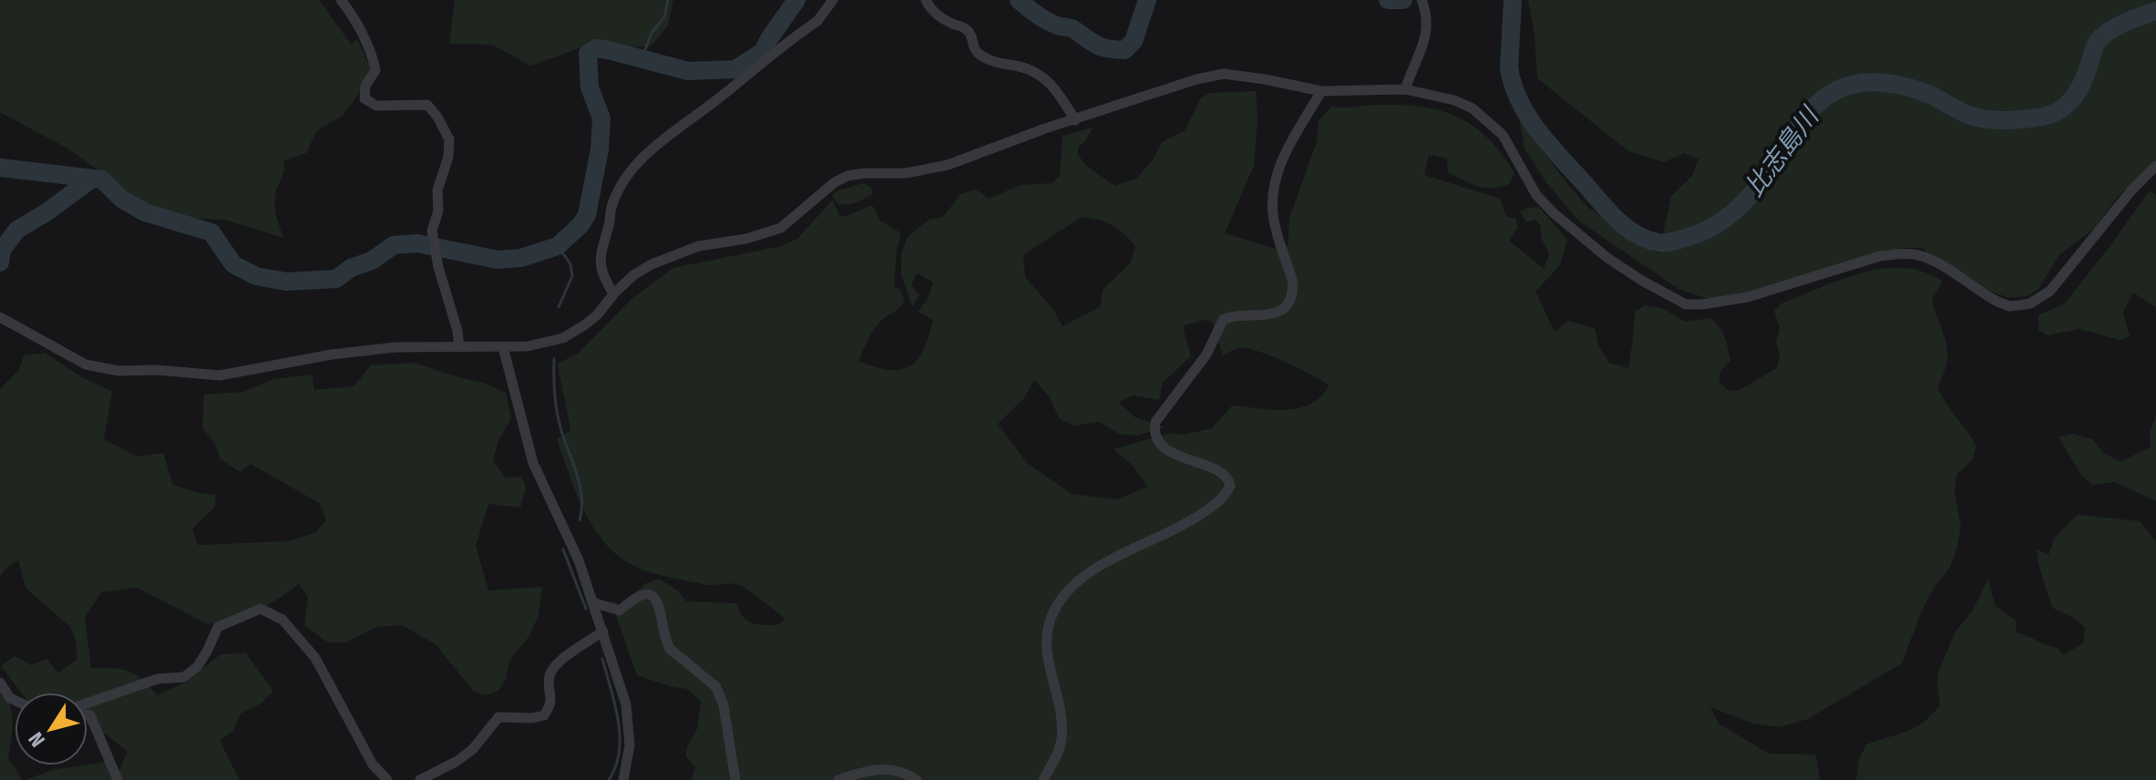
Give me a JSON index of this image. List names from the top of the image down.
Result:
{
  "water": ["比志島川"],
  "north": "bottom left"
}
